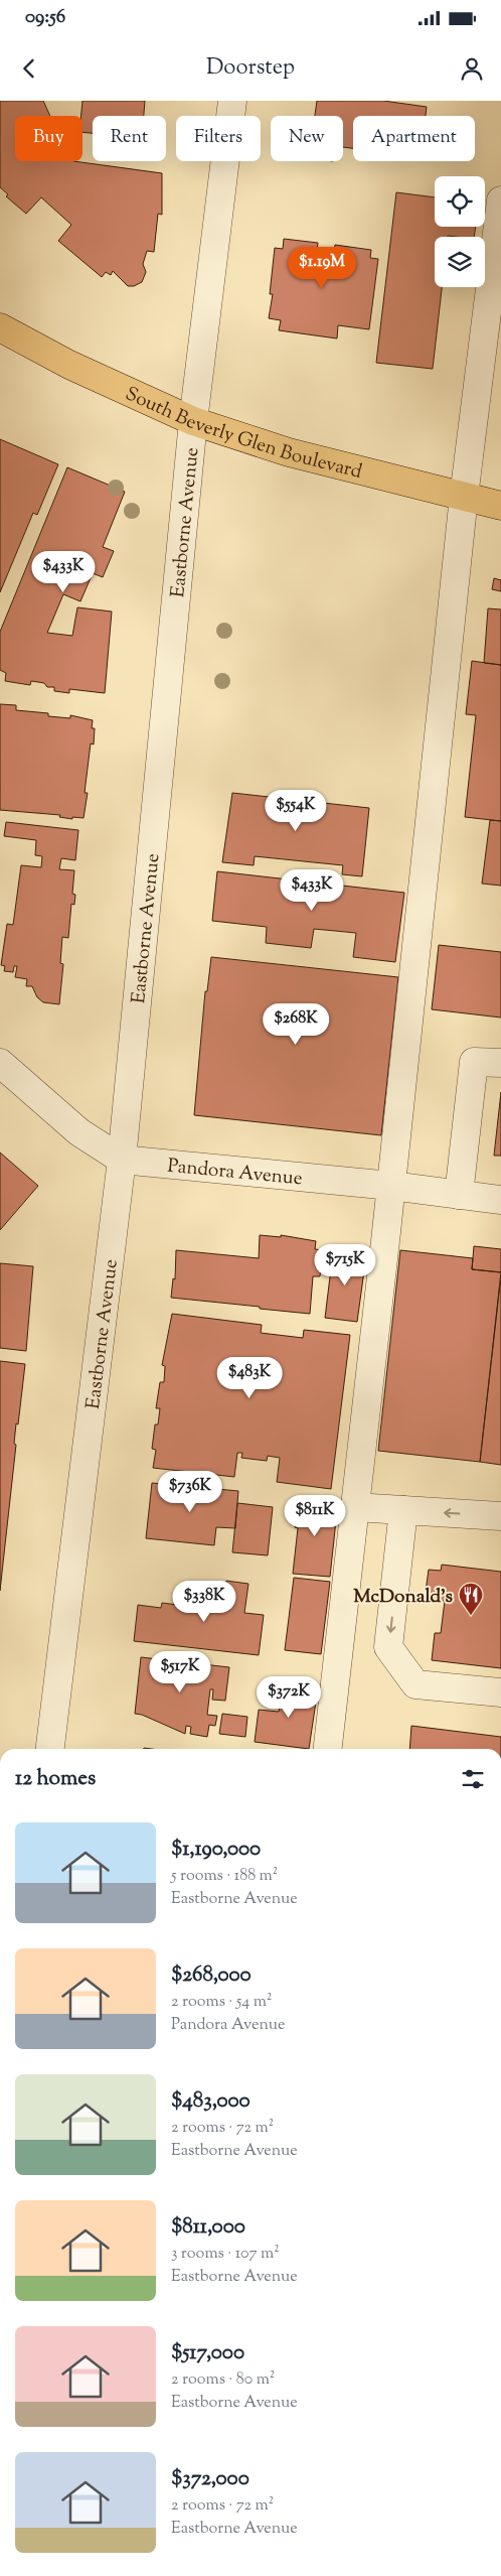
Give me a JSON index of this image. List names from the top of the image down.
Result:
{
  "streets": {
    "main road": ["South Beverly Glen Boulevard"],
    "street": ["Eastborne Avenue", "Pandora Avenue"]
  },
  "crossings": [
    ["South Beverly Glen Boulevard", "Eastborne Avenue"],
    ["Eastborne Avenue", "Pandora Avenue"]
  ],
  "places": {
    "restaurant": ["McDonald's"]
  },
  "page": {
    "status": "09:56",
    "header": "Doorstep",
    "chip": [
      "Buy",
      "Rent",
      "Filters",
      "New",
      "Apartment"
    ],
    "price": [
      "$1.19M",
      "$433K",
      "$554K",
      "$433K",
      "$268K",
      "$715K",
      "$483K",
      "$736K",
      "$811K",
      "$338K",
      "$517K",
      "$372K"
    ],
    "heading": "12 homes",
    "list": [
      {
        "name": "$1,190,000",
        "note": "5 rooms · 188 m² · Eastborne Avenue"
      },
      {
        "name": "$268,000",
        "note": "2 rooms · 54 m² · Pandora Avenue"
      },
      {
        "name": "$483,000",
        "note": "2 rooms · 72 m² · Eastborne Avenue"
      },
      {
        "name": "$811,000",
        "note": "3 rooms · 107 m² · Eastborne Avenue"
      },
      {
        "name": "$517,000",
        "note": "2 rooms · 80 m² · Eastborne Avenue"
      },
      {
        "name": "$372,000",
        "note": "2 rooms · 72 m² · Eastborne Avenue"
      }
    ]
  }
}
